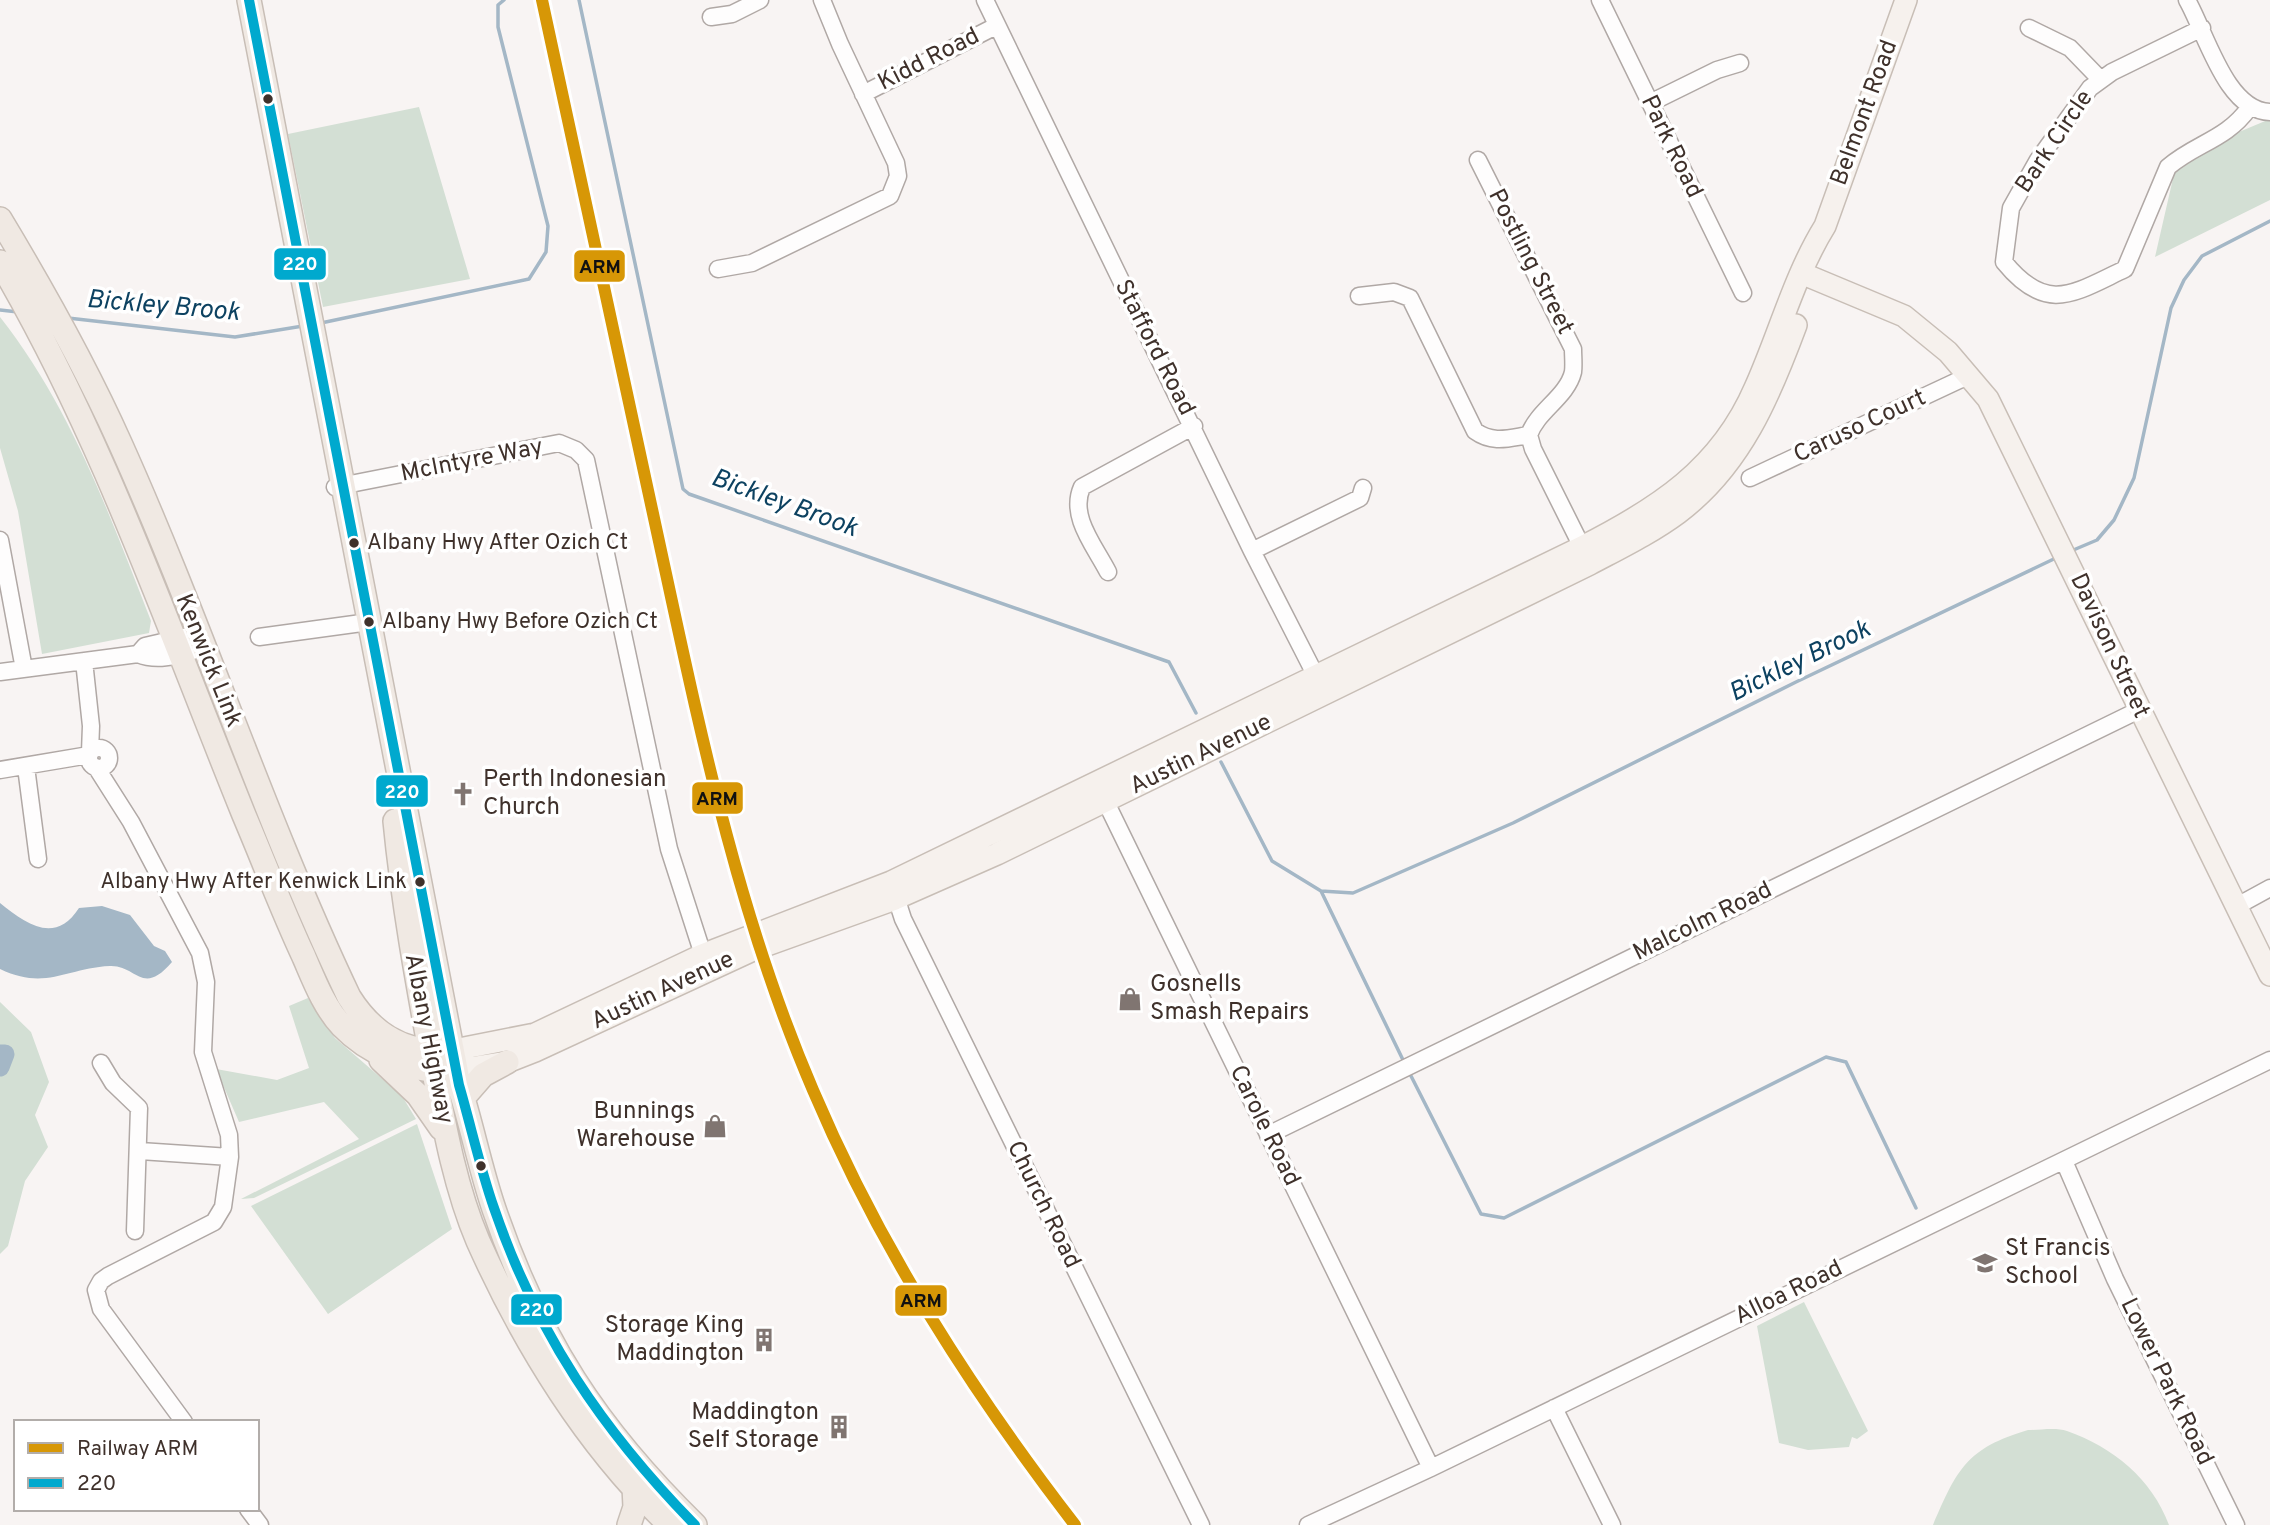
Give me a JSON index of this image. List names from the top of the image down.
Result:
{
  "streets": {
    "highway": ["Kenwick Link", "Albany Highway"],
    "main road": ["Belmont Road", "Davison Street", "Austin Avenue"],
    "street": [
      "Kidd Road",
      "Bark Circle",
      "Park Road",
      "Postling Street",
      "Stafford Road",
      "Caruso Court",
      "McIntyre Way",
      "Malcolm Road",
      "Carole Road",
      "Church Road",
      "Alloa Road",
      "Lower Park Road"
    ]
  },
  "crossings": [
    ["Kidd Road", "Stafford Road"],
    ["Belmont Road", "Davison Street"],
    ["Belmont Road", "Austin Avenue"],
    ["Stafford Road", "Austin Avenue"],
    ["Caruso Court", "Davison Street"],
    ["McIntyre Way", "Austin Avenue"],
    ["McIntyre Way", "Albany Highway"],
    ["Davison Street", "Austin Avenue"],
    ["Davison Street", "Malcolm Road"],
    ["Kenwick Link", "Austin Avenue"],
    ["Kenwick Link", "Albany Highway"],
    ["Austin Avenue", "Albany Highway"],
    ["Austin Avenue", "Carole Road"],
    ["Austin Avenue", "Church Road"],
    ["Malcolm Road", "Carole Road"],
    ["Carole Road", "Alloa Road"],
    ["Alloa Road", "Lower Park Road"]
  ],
  "water": ["Bickley Brook"],
  "places": {
    "other": ["Albany Hwy After Ozich Ct", "Albany Hwy Before Ozich Ct", "Albany Hwy After Kenwick Link"],
    "church": ["Perth Indonesian Church"],
    "shop": ["Gosnells Smash Repairs", "Bunnings Warehouse"],
    "school or university": ["St Francis School"],
    "building": ["Storage King Maddington", "Maddington Self Storage"]
  },
  "lines": ["rail line ARM", "transit line 220"],
  "legend": ["Railway ARM", "220"]
}
